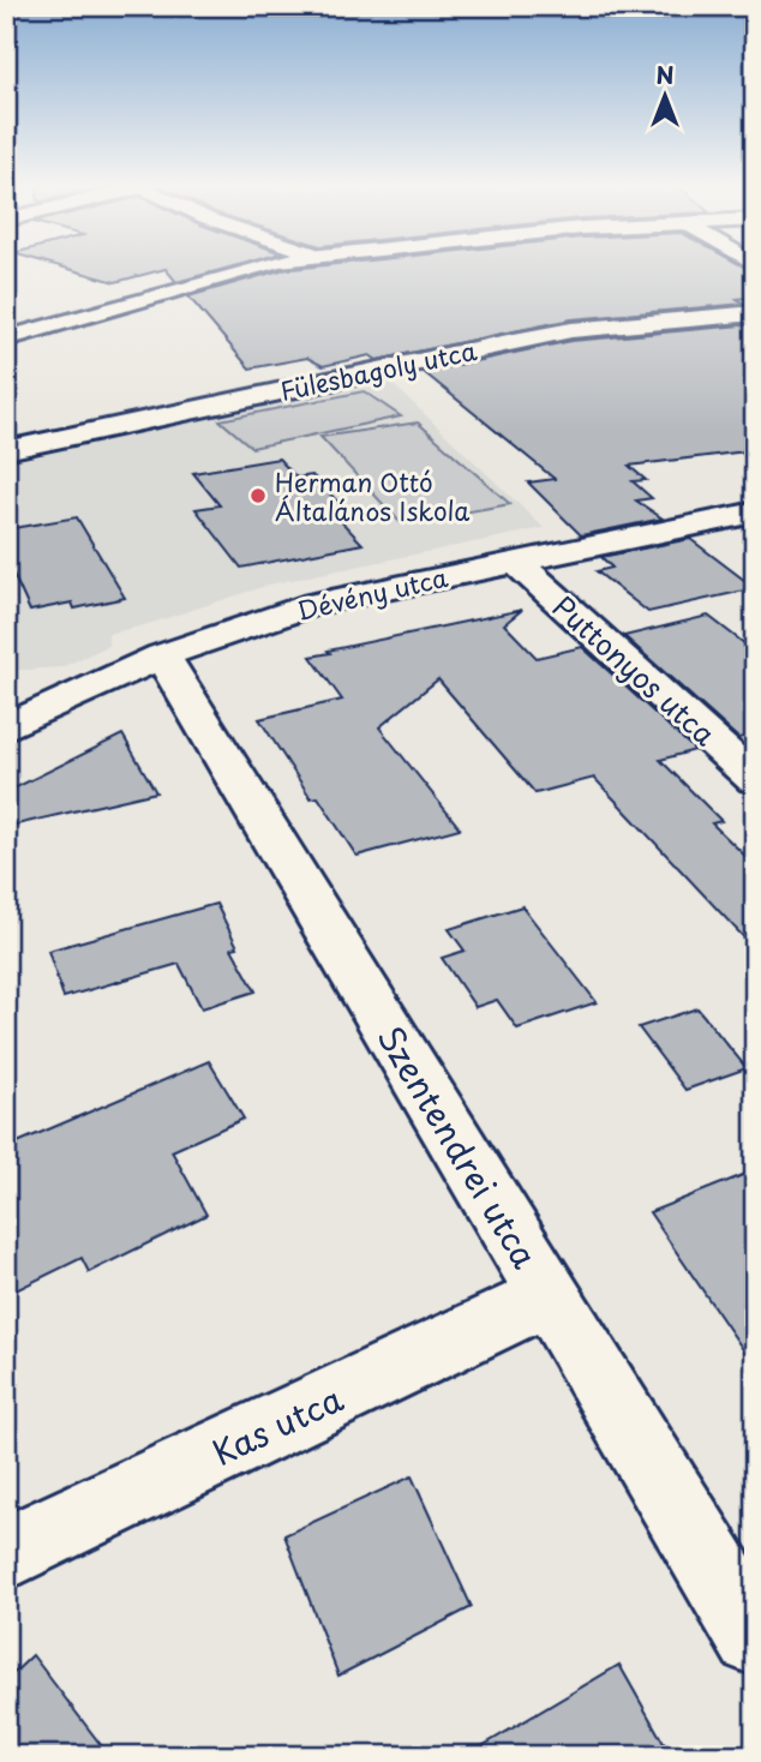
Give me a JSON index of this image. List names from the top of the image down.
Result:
{
  "streets": {
    "street": [
      "Fülesbagoly utca",
      "Dévény utca",
      "Puttonyos utca",
      "Szentendrei utca",
      "Kas utca"
    ]
  },
  "crossings": [
    ["Dévény utca", "Puttonyos utca"],
    ["Dévény utca", "Szentendrei utca"],
    ["Szentendrei utca", "Kas utca"]
  ],
  "places": ["Herman Ottó Általános Iskola"],
  "north": "top"
}
